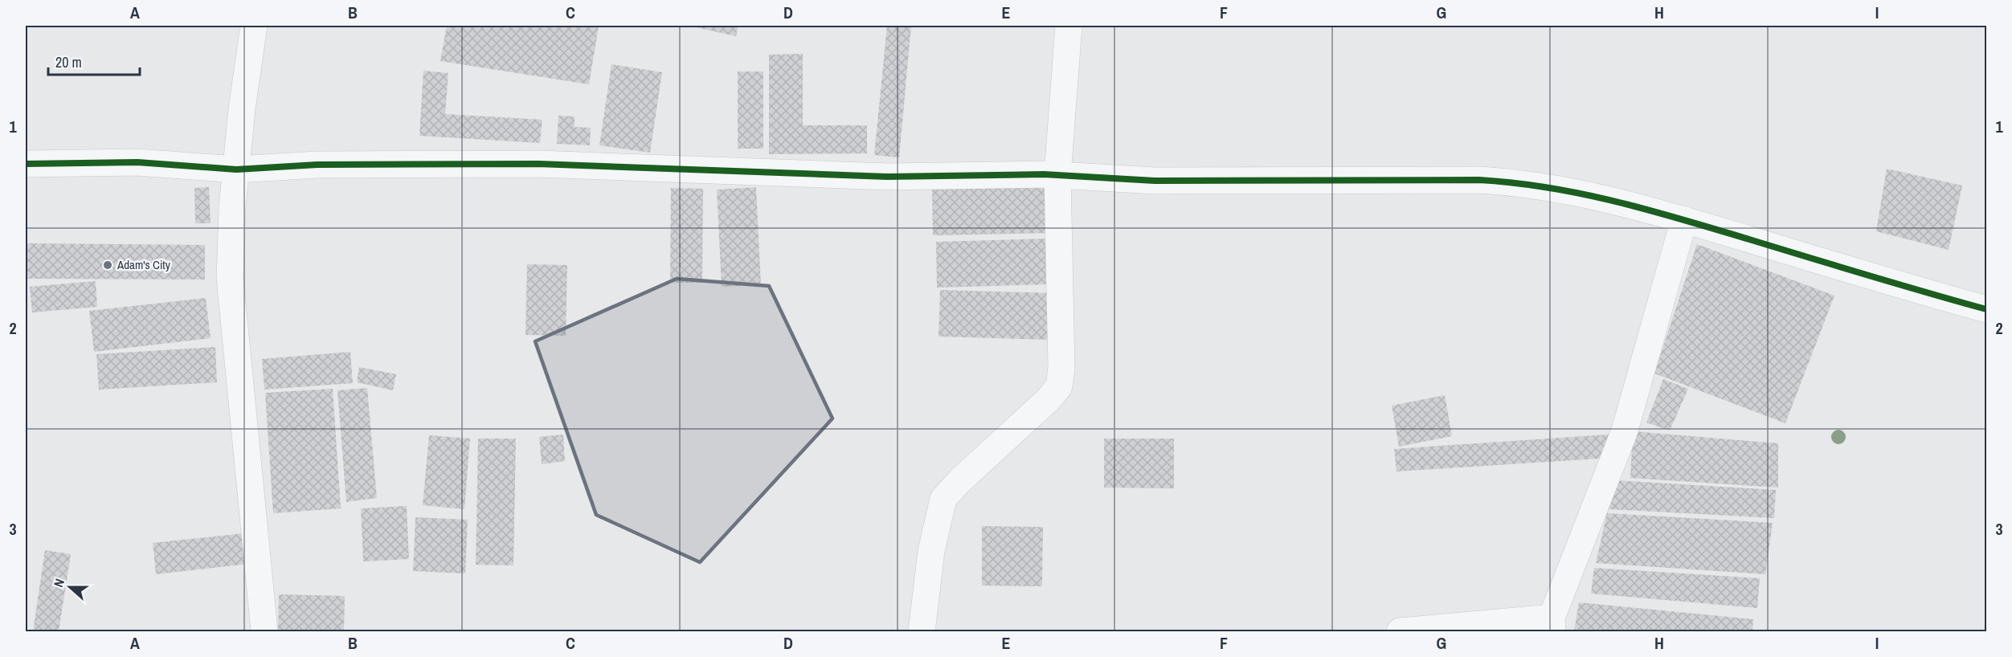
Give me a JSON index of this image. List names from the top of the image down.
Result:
{
  "places": ["Adam's City"],
  "scale_bar": "20 m",
  "north": "left",
  "grid": {
    "columns": [
      "A",
      "B",
      "C",
      "D",
      "E",
      "F",
      "G",
      "H",
      "I"
    ],
    "rows": ["1", "2", "3"]
  }
}
